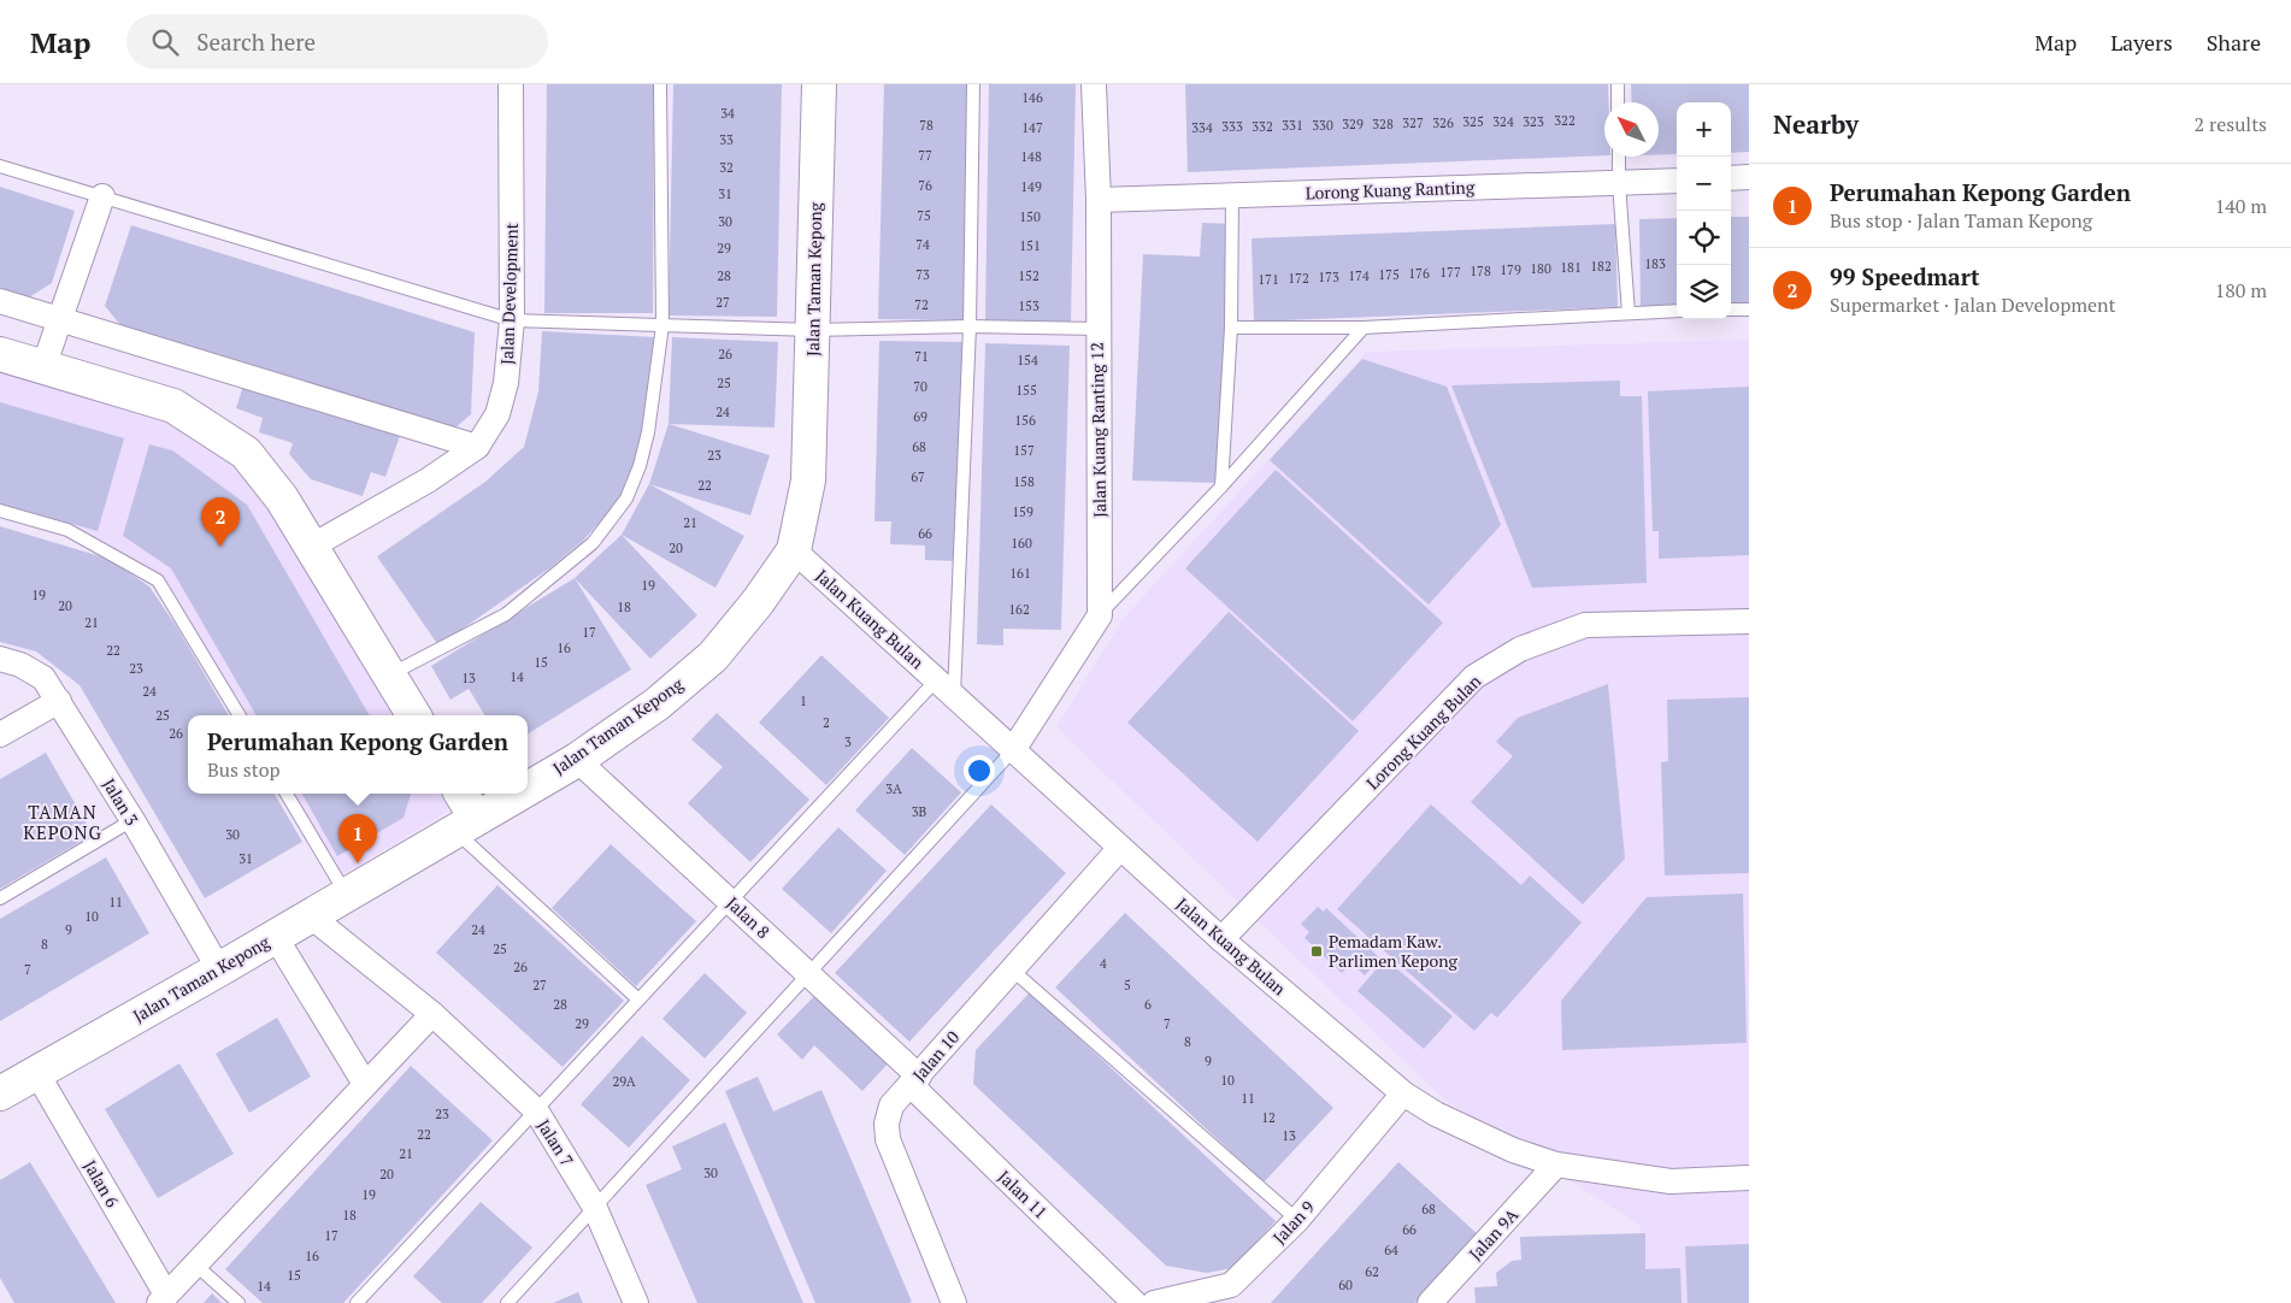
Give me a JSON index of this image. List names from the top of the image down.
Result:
{
  "streets": {
    "street": [
      "Lorong Kuang Ranting",
      "Jalan Taman Kepong",
      "Jalan Development",
      "Jalan Kuang Ranting 12",
      "Jalan Kuang Bulan",
      "Lorong Kuang Bulan",
      "Jalan 3",
      "Jalan 8",
      "Jalan 10",
      "Jalan 7",
      "Jalan 6",
      "Jalan 11",
      "Jalan 9",
      "Jalan 9A"
    ]
  },
  "crossings": [
    ["Lorong Kuang Ranting", "Jalan Kuang Ranting 12"],
    ["Jalan Taman Kepong", "Jalan Kuang Bulan"],
    ["Jalan Taman Kepong", "Jalan 3"],
    ["Jalan Taman Kepong", "Jalan 8"],
    ["Jalan Taman Kepong", "Jalan 7"],
    ["Jalan Taman Kepong", "Jalan 6"],
    ["Jalan Kuang Bulan", "Lorong Kuang Bulan"],
    ["Jalan Kuang Bulan", "Jalan 10"],
    ["Jalan Kuang Bulan", "Jalan 9"],
    ["Jalan Kuang Bulan", "Jalan 9A"],
    ["Jalan 8", "Jalan 10"],
    ["Jalan 8", "Jalan 11"],
    ["Jalan 10", "Jalan 11"]
  ],
  "districts": ["TAMAN KEPONG"],
  "places": {
    "transit": ["Pemadam Kaw. Parlimen Kepong"]
  },
  "house_numbers": [
    "146",
    "34",
    "322",
    "325",
    "324",
    "323",
    "327",
    "326",
    "329",
    "328",
    "78",
    "331",
    "330",
    "333",
    "332",
    "147",
    "334",
    "33",
    "77",
    "148",
    "32",
    "76",
    "149",
    "31",
    "75",
    "150",
    "30",
    "74",
    "151",
    "29",
    "183",
    "182",
    "181",
    "180",
    "179",
    "178",
    "177",
    "176",
    "73",
    "175",
    "28",
    "152",
    "174",
    "173",
    "172",
    "171",
    "27",
    "72",
    "153",
    "26",
    "71",
    "154",
    "25",
    "70",
    "155",
    "24",
    "69",
    "156",
    "68",
    "157",
    "23",
    "67",
    "158",
    "22",
    "159",
    "21",
    "66",
    "160",
    "20",
    "161",
    "19",
    "19",
    "20",
    "18",
    "162",
    "21",
    "17",
    "16",
    "22",
    "15",
    "23",
    "14",
    "13",
    "24",
    "1",
    "25",
    "2",
    "26",
    "3",
    "3A",
    "3B",
    "30",
    "31",
    "11",
    "10",
    "9",
    "24",
    "8",
    "25",
    "4",
    "26",
    "7",
    "27",
    "5",
    "28",
    "6",
    "29",
    "7",
    "8",
    "9",
    "10",
    "29A",
    "11",
    "23",
    "12",
    "22",
    "13",
    "21",
    "30",
    "20",
    "19",
    "68",
    "18",
    "66",
    "17",
    "64",
    "16",
    "62",
    "15",
    "60",
    "14"
  ],
  "north": "top left",
  "page": {
    "header": "Map",
    "search": "Search here",
    "nav": ["Map", "Layers", "Share"],
    "heading": ["Nearby", "2 results"],
    "map_buttons": ["+", "−"],
    "list": [
      {
        "mark": "1",
        "name": "Perumahan Kepong Garden",
        "note": "Bus stop · Jalan Taman Kepong",
        "value": "140 m"
      },
      {
        "mark": "2",
        "name": "99 Speedmart",
        "note": "Supermarket · Jalan Development",
        "value": "180 m"
      }
    ],
    "pins": ["2", "1"],
    "popup": ["Perumahan Kepong Garden", "Bus stop"]
  }
}
